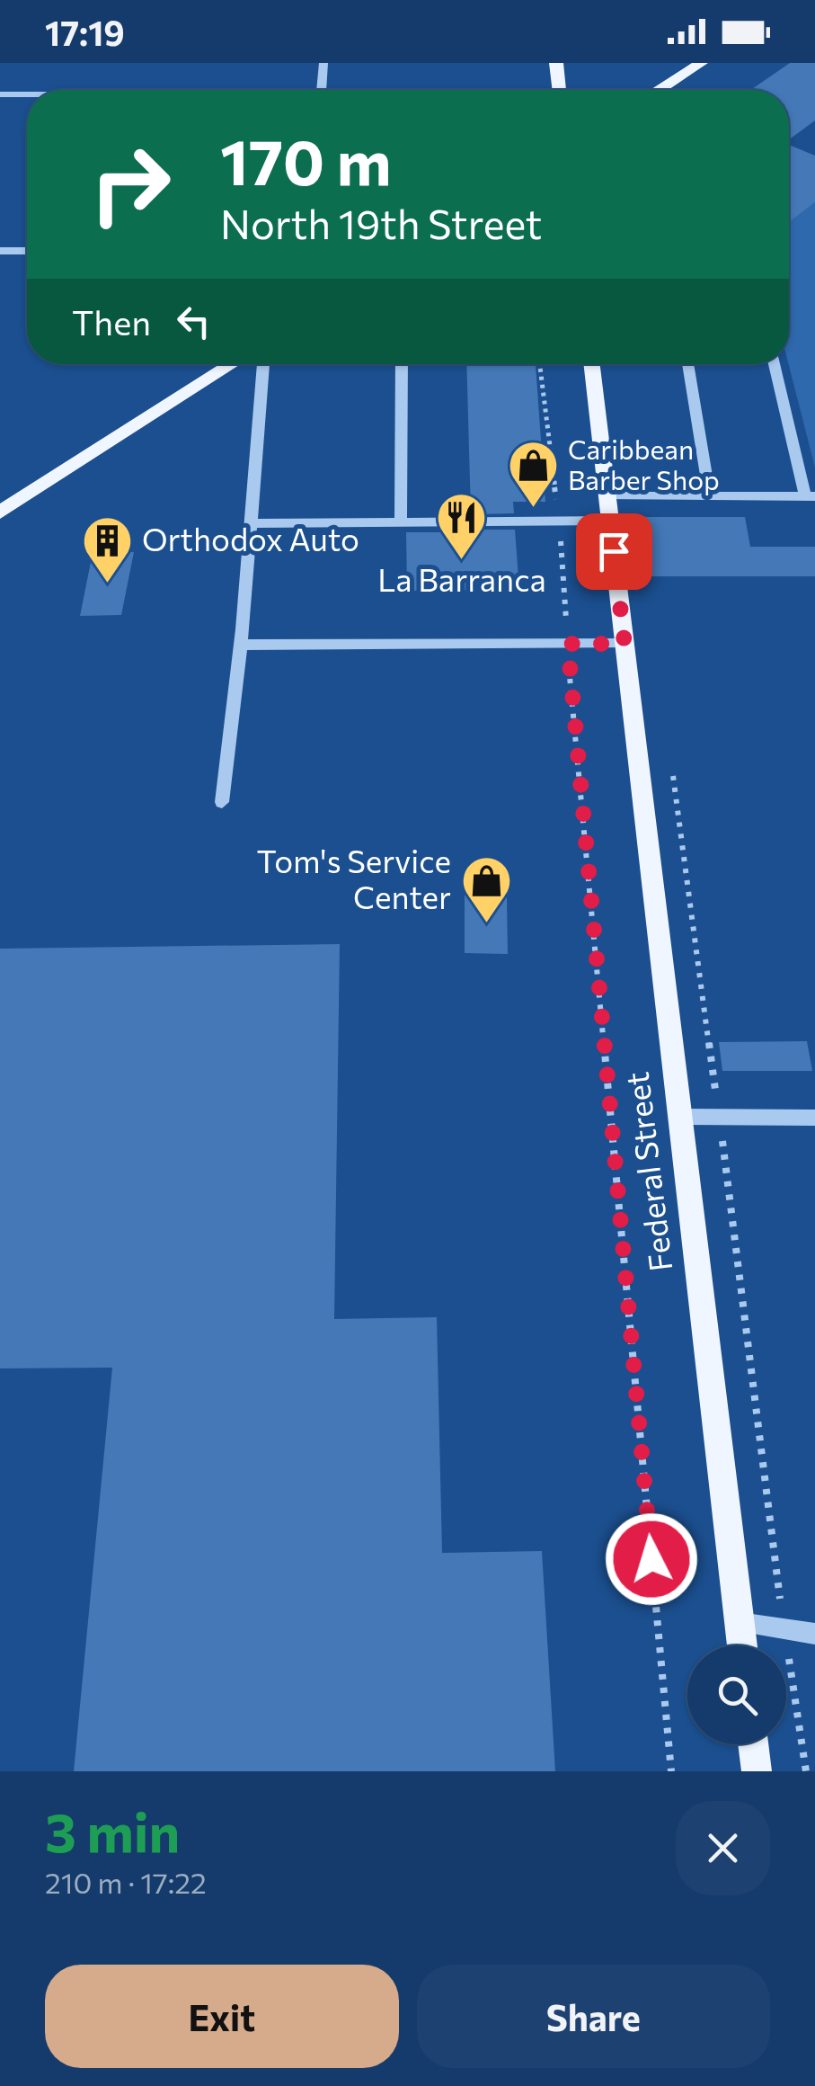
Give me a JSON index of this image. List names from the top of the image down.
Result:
{
  "streets": {
    "main road": ["Federal Street"]
  },
  "places": {
    "shop": ["Caribbean Barber Shop", "Tom's Service Center"],
    "restaurant": ["La Barranca"],
    "building": ["Orthodox Auto"]
  },
  "page": {
    "status": "17:19",
    "turn": ["170 m", "North 19th Street"],
    "then": "Then",
    "heading": ["3 min", "210 m · 17:22"],
    "buttons": ["Exit", "Share"]
  }
}
